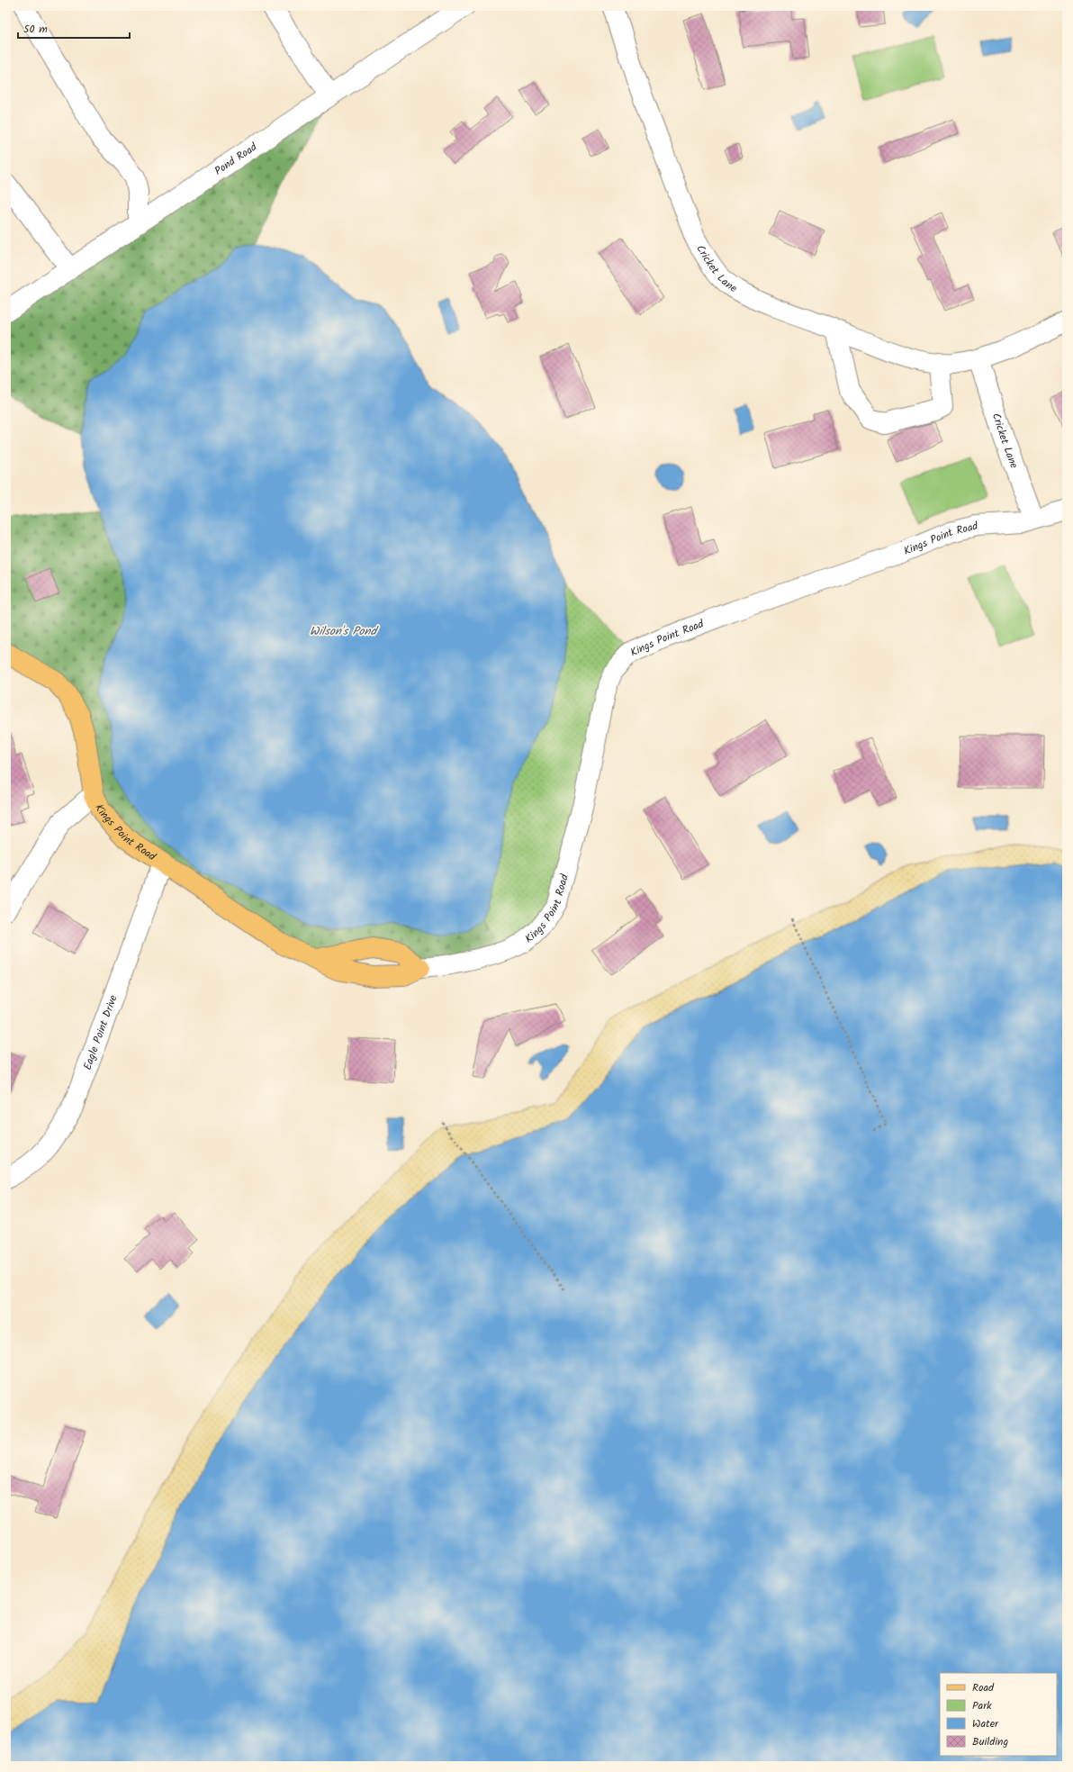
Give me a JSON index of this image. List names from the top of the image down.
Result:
{
  "streets": {
    "main road": ["Kings Point Road"],
    "street": ["Pond Road", "Cricket Lane", "Eagle Point Drive"]
  },
  "crossings": [
    ["Cricket Lane", "Kings Point Road"],
    ["Kings Point Road", "Eagle Point Drive"]
  ],
  "water": ["Wilson's Pond"],
  "legend": [
    "Road",
    "Park",
    "Water",
    "Building"
  ],
  "scale_bar": "50 m"
}
